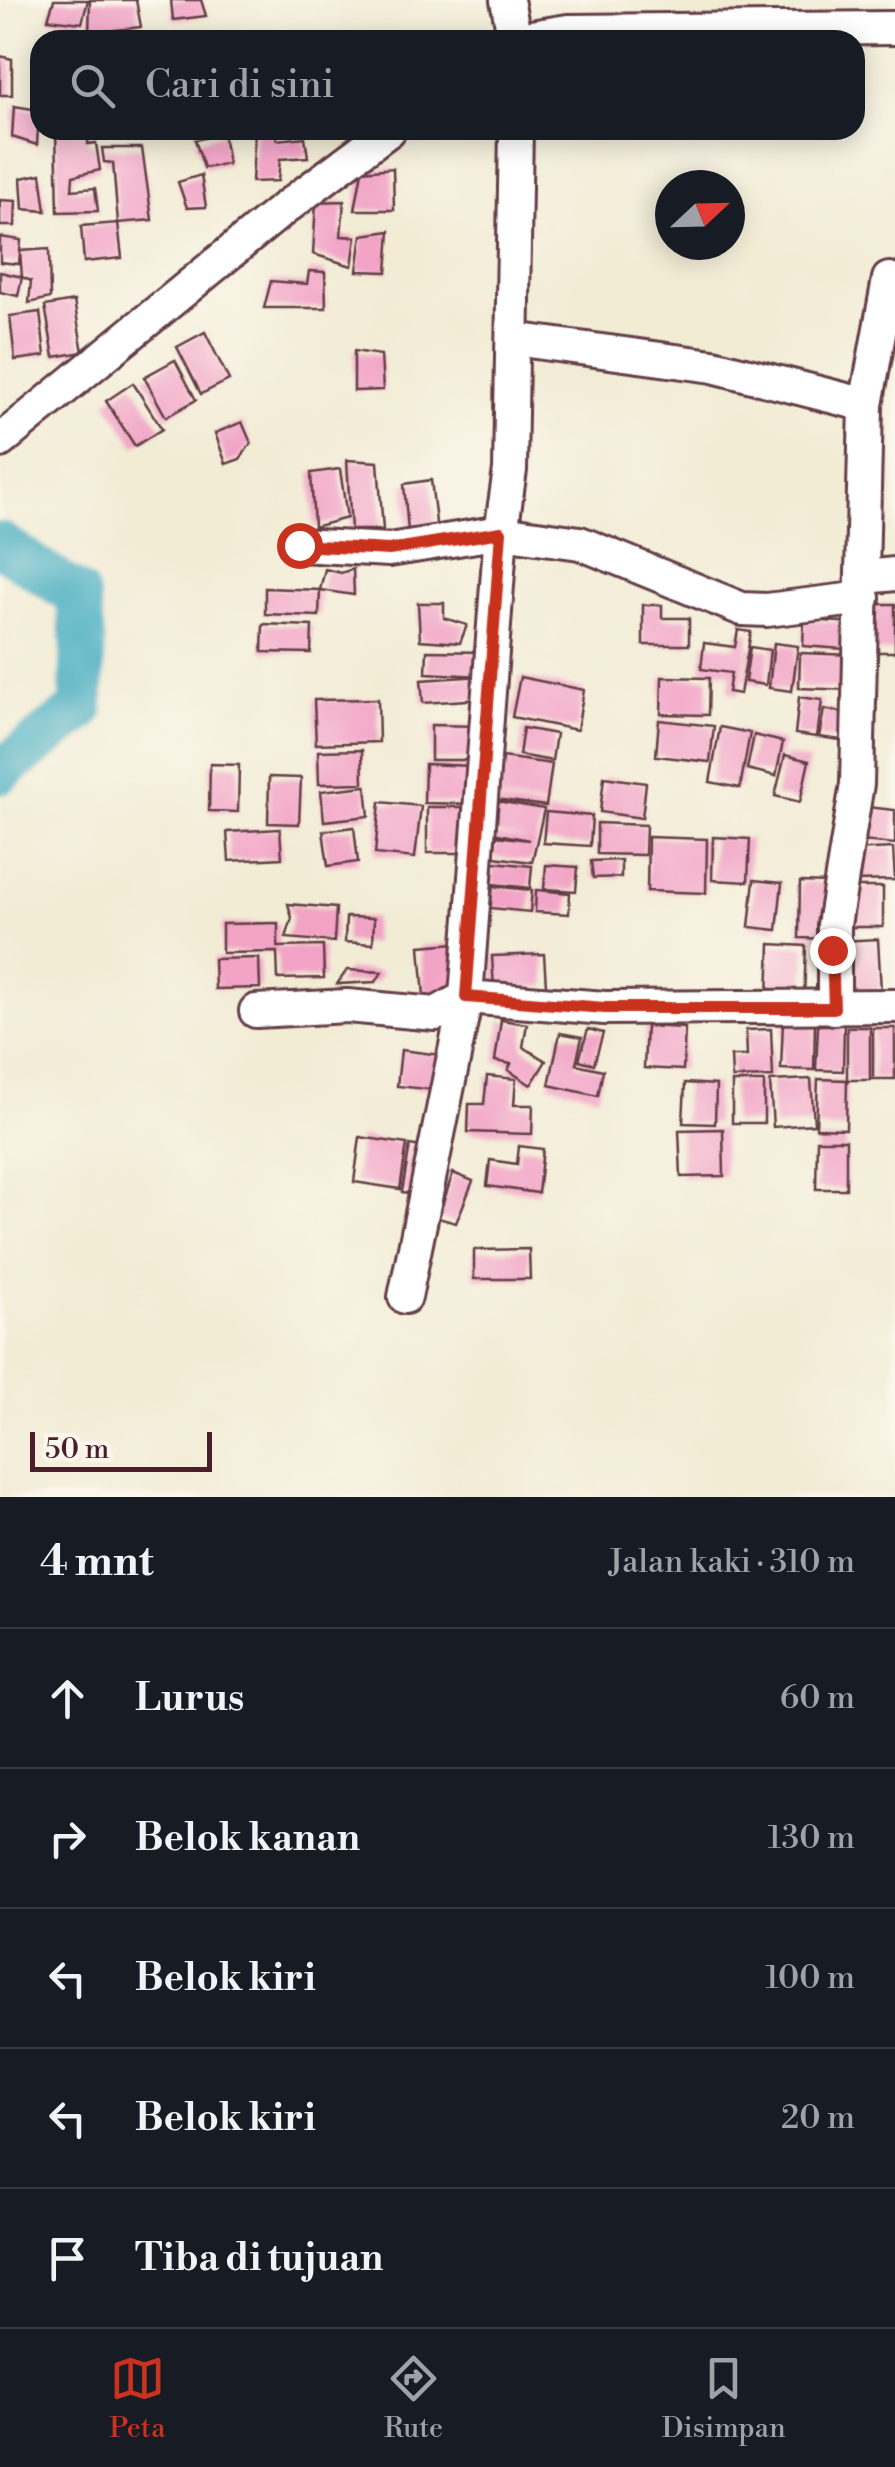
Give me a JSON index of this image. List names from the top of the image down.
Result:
{
  "scale_bar": "50 m",
  "north": "right",
  "page": {
    "search": "Cari di sini",
    "scale": "50 m",
    "heading": ["4 mnt", "Jalan kaki · 310 m"],
    "list": [
      ["Lurus", "60 m"],
      ["Belok kanan", "130 m"],
      ["Belok kiri", "100 m"],
      ["Belok kiri", "20 m"],
      "Tiba di tujuan"
    ],
    "nav": ["Peta", "Rute", "Disimpan"]
  }
}
